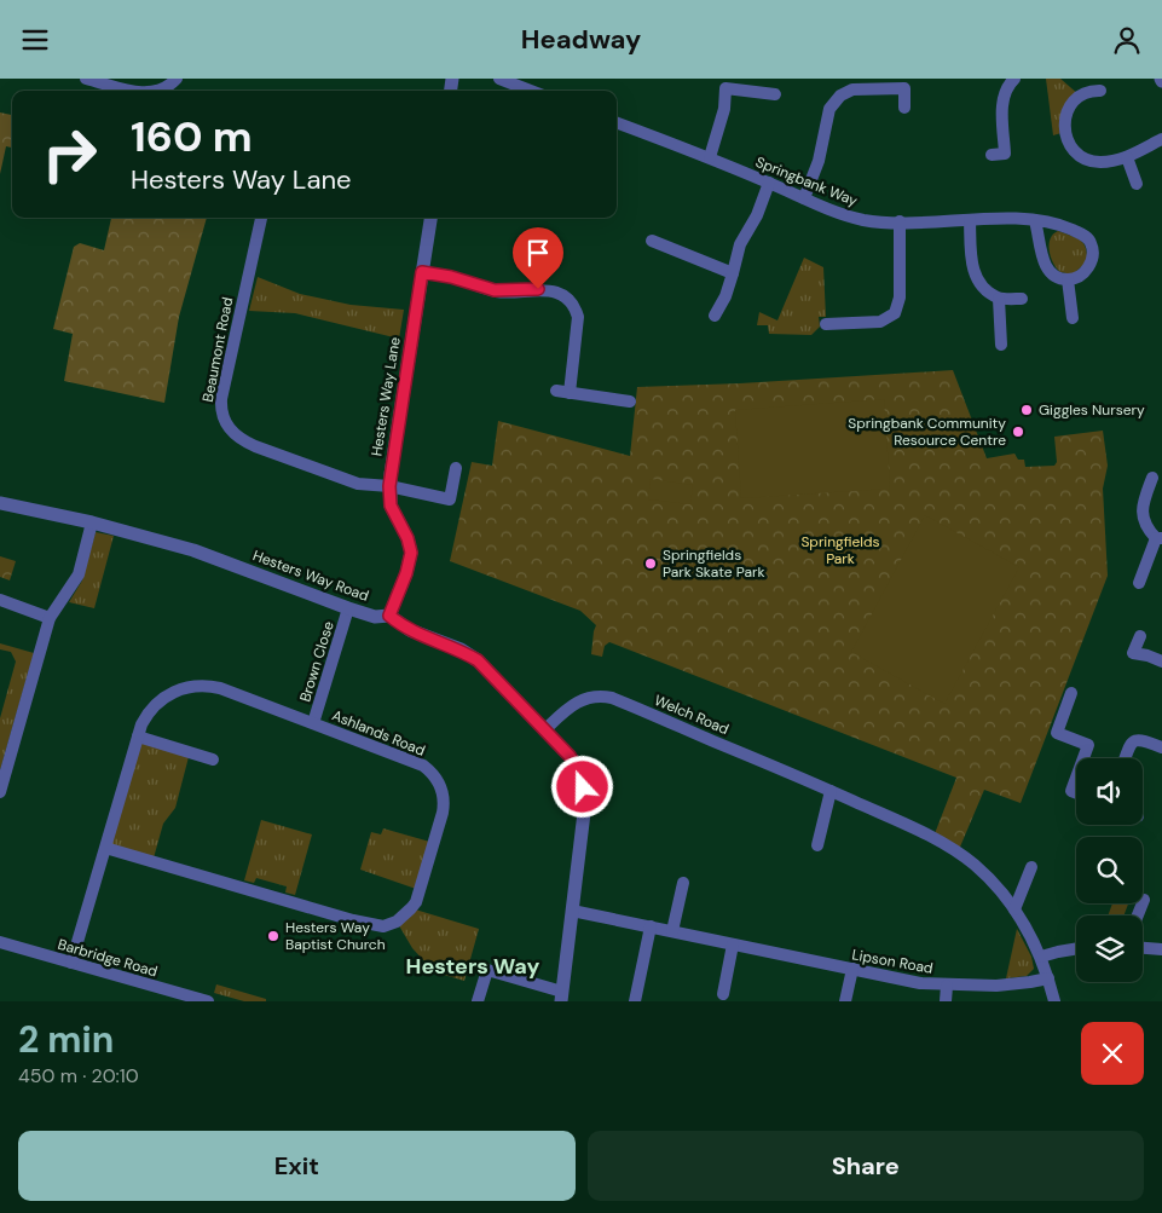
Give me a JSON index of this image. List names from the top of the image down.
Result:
{
  "streets": {
    "street": [
      "Springbank Way",
      "Beaumont Road",
      "Hesters Way Lane",
      "Hesters Way Road",
      "Brown Close",
      "Welch Road",
      "Ashlands Road",
      "Barbridge Road",
      "Lipson Road"
    ]
  },
  "crossings": [
    ["Beaumont Road", "Hesters Way Lane"],
    ["Hesters Way Lane", "Hesters Way Road"],
    ["Hesters Way Road", "Brown Close"],
    ["Hesters Way Road", "Welch Road"],
    ["Hesters Way Road", "Lipson Road"],
    ["Brown Close", "Ashlands Road"],
    ["Welch Road", "Lipson Road"],
    ["Ashlands Road", "Barbridge Road"]
  ],
  "districts": ["Hesters Way"],
  "parks": ["Springfields Park"],
  "places": [
    "Giggles Nursery",
    "Springbank Community Resource Centre",
    "Springfields Park Skate Park",
    "Hesters Way Baptist Church"
  ],
  "page": {
    "header": "Headway",
    "turn": ["160 m", "Hesters Way Lane"],
    "heading": ["2 min", "450 m · 20:10"],
    "buttons": ["Exit", "Share"]
  }
}
